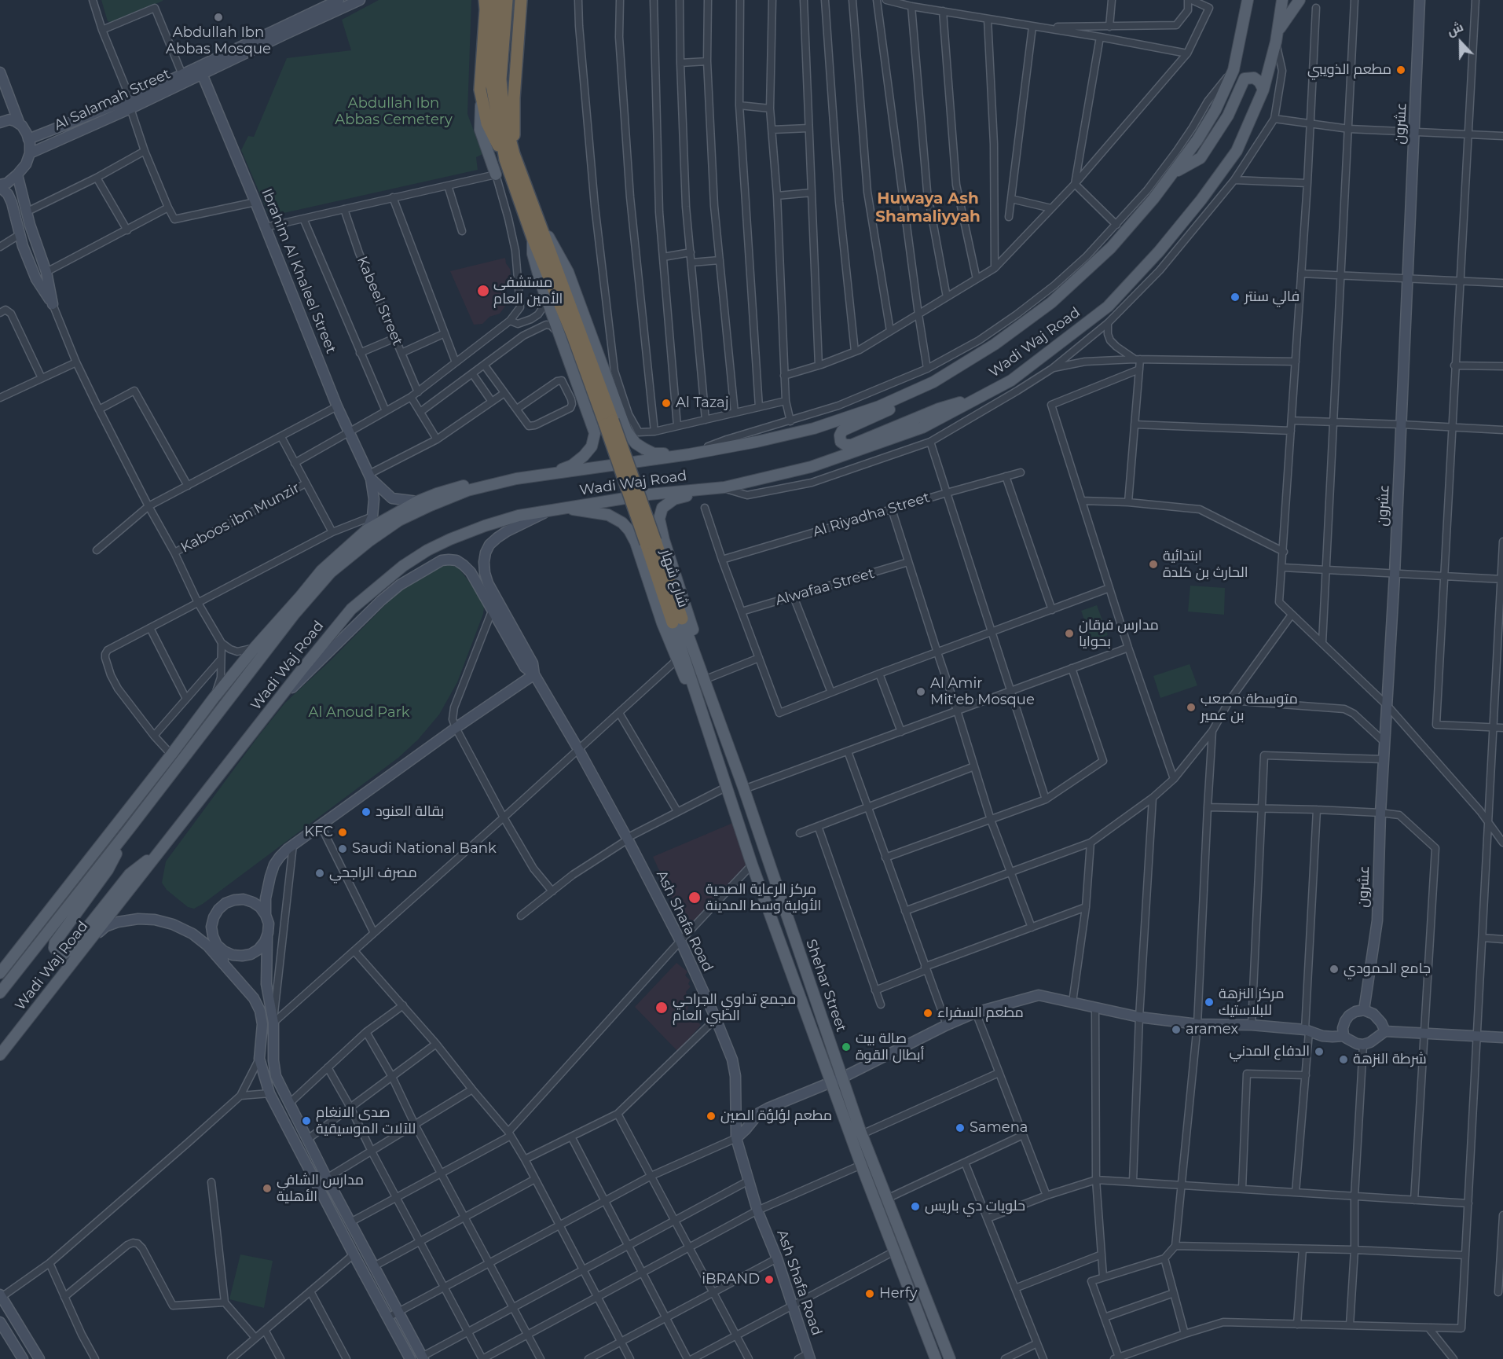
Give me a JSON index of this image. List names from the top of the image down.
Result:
{
  "streets": {
    "main road": ["Wadi Waj Road", "Shehar Street"],
    "street": [
      "Al Salamah Street",
      "عشرون",
      "Ibrahim Al Khaleel Street",
      "Kabeel Street",
      "Al Riyadha Street",
      "Kaboos ibn Munzir",
      "Alwafaa Street",
      "Ash Shafa Road"
    ]
  },
  "crossings": [
    ["Al Salamah Street", "Ibrahim Al Khaleel Street"]
  ],
  "districts": ["Huwaya Ash Shamaliyyah"],
  "parks": ["Abdullah Ibn Abbas Cemetery", "Al Anoud Park"],
  "places": [
    "Abdullah Ibn Abbas Mosque",
    "مطعم الذويبي",
    "مستشفى الأمين العام",
    "فالي سنتر",
    "Al Tazaj",
    "ابتدائية الحارث بن كلدة",
    "مدارس فرقان بحوايا",
    "Al Amir Mit'eb Mosque",
    "متوسطة مصعب بن عمير",
    "بقالة العنود",
    "KFC",
    "Saudi National Bank",
    "مصرف الراجحي",
    "مركز الرعاية الصحية الأولية وسط المدينة",
    "جامع الحمودي",
    "مركز النزهة للبلاستيك",
    "مجمع تداوي الجراحي الطبي العام",
    "مطعم السفراء",
    "aramex",
    "صالة بيت أبطال القوة",
    "الدفاع المدني",
    "شرطة النزهة",
    "مطعم لؤلؤة الصين",
    "صدى الانغام للآلات الموسيقية",
    "Samena",
    "مدارس الشافي الأهلية",
    "حلويات دي باريس",
    "iBRAND",
    "Herfy"
  ],
  "north": "top"
}
